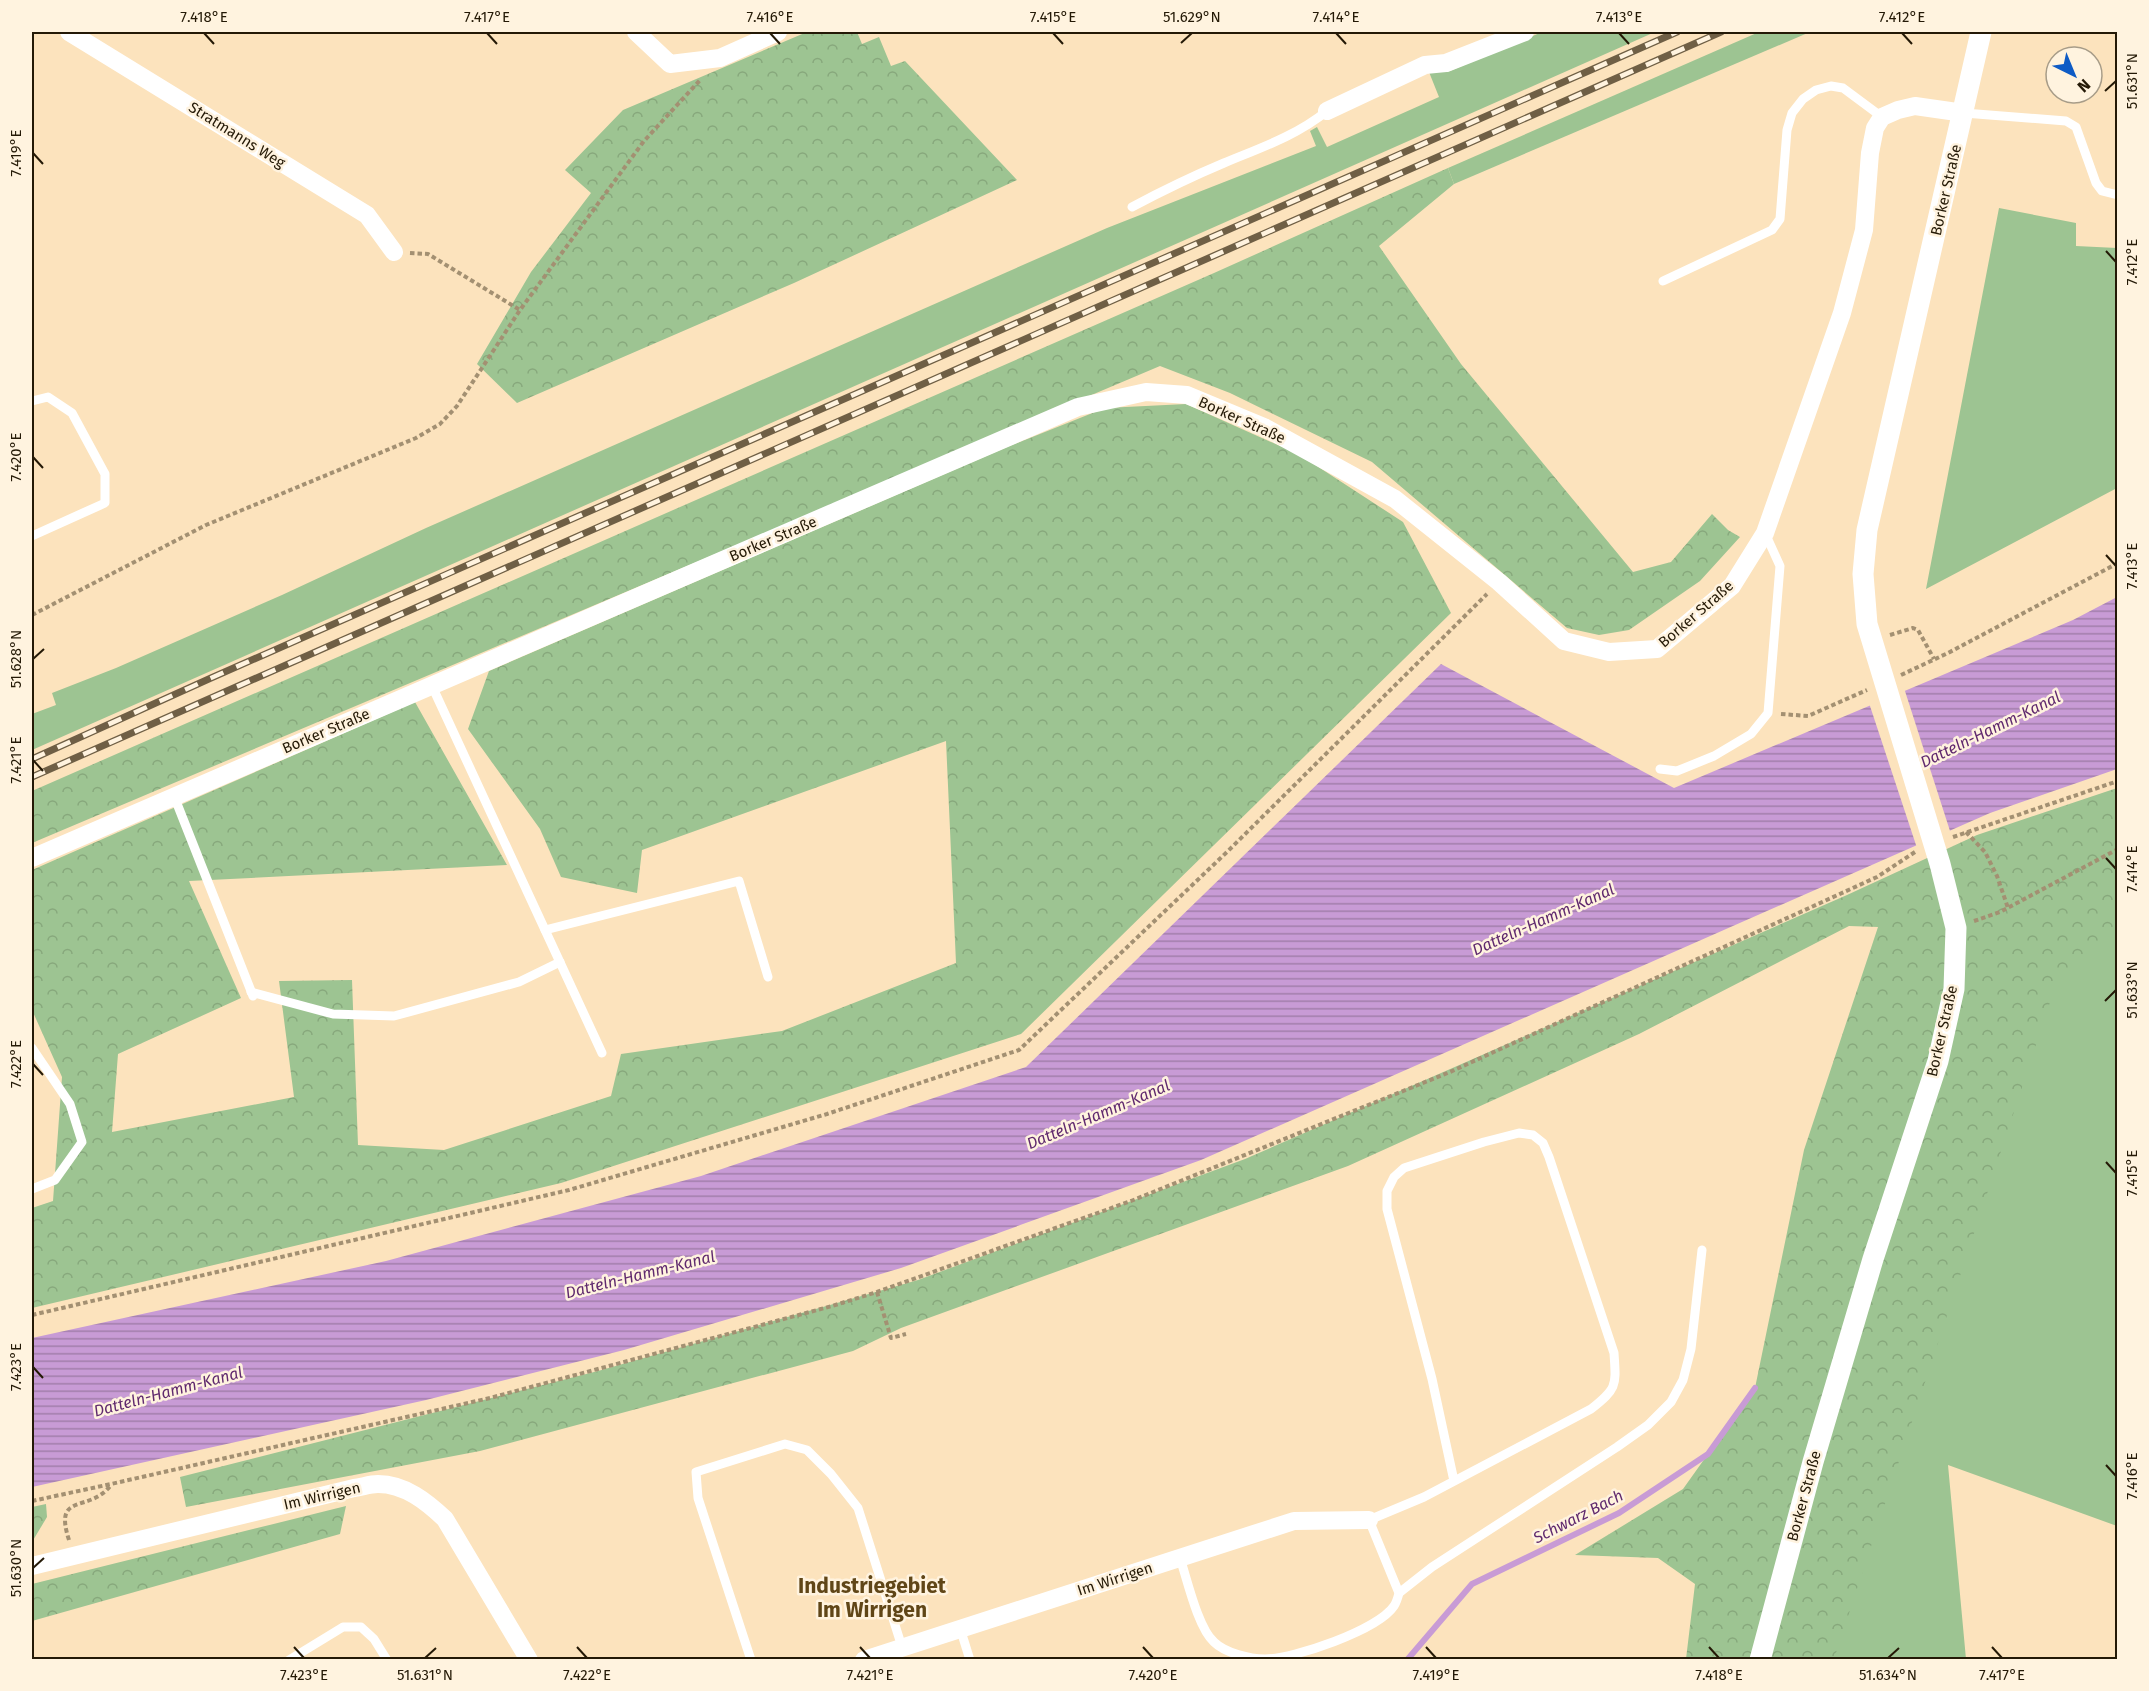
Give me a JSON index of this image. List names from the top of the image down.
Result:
{
  "streets": {
    "street": ["Stratmanns Weg", "Borker Straße", "Im Wirrigen"]
  },
  "districts": ["Industriegebiet Im Wirrigen"],
  "water": ["Datteln-Hamm-Kanal", "Schwarz Bach"],
  "north": "bottom right",
  "coordinates": [
    "7.418°E",
    "7.417°E",
    "7.416°E",
    "7.415°E",
    "51.629°N",
    "7.414°E",
    "7.413°E",
    "7.412°E",
    "51.631°N",
    "7.419°E",
    "7.420°E",
    "51.628°N",
    "7.421°E",
    "51.633°N",
    "7.422°E",
    "7.423°E",
    "51.630°N",
    "51.634°N"
  ]
}
